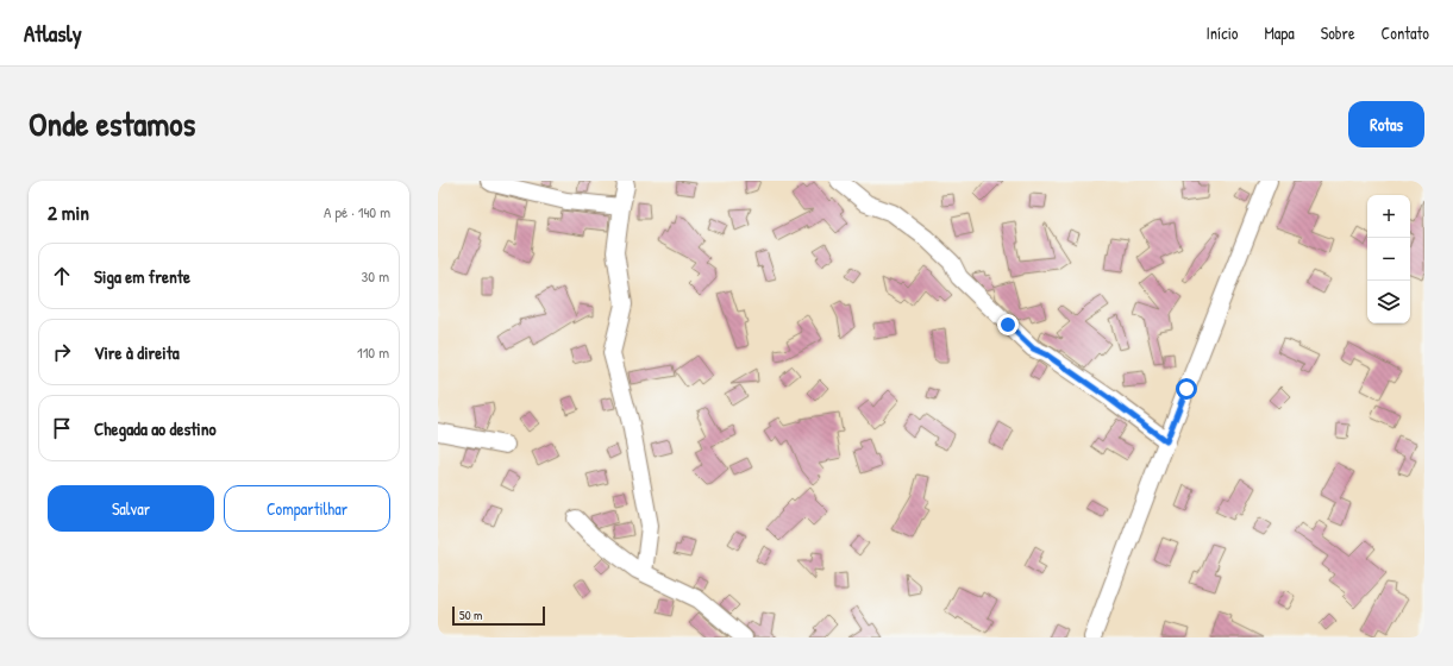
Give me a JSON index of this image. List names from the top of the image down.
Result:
{
  "scale_bar": "50 m",
  "page": {
    "header": "Atlasly",
    "nav": [
      "Início",
      "Mapa",
      "Sobre",
      "Contato"
    ],
    "title": "Onde estamos",
    "buttons": [
      "Rotas",
      ["Salvar", "Compartilhar"]
    ],
    "heading": ["2 min", "A pé · 140 m"],
    "map_buttons": ["+", "−"],
    "list": [
      ["Siga em frente", "30 m"],
      ["Vire à direita", "110 m"],
      "Chegada ao destino"
    ],
    "scale": "50 m"
  }
}
